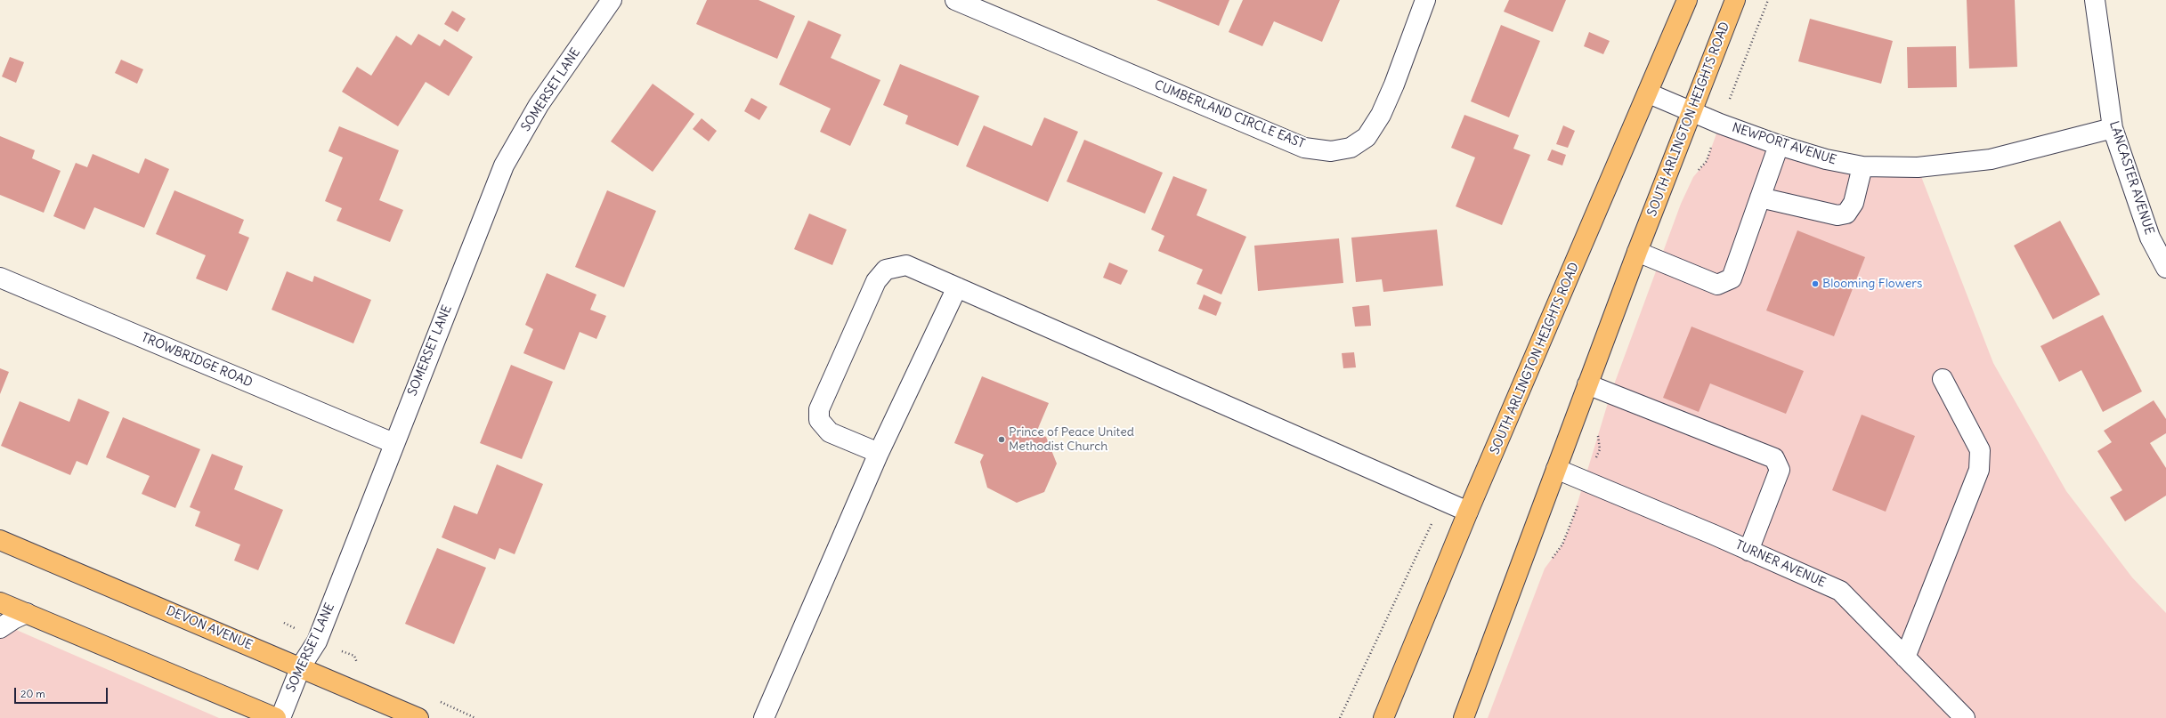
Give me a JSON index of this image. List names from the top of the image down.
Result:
{
  "streets": {
    "main road": ["SOUTH ARLINGTON HEIGHTS ROAD", "DEVON AVENUE"],
    "street": [
      "SOMERSET LANE",
      "CUMBERLAND CIRCLE EAST",
      "NEWPORT AVENUE",
      "LANCASTER AVENUE",
      "TROWBRIDGE ROAD",
      "TURNER AVENUE"
    ]
  },
  "crossings": [
    ["SOMERSET LANE", "TROWBRIDGE ROAD"],
    ["SOMERSET LANE", "DEVON AVENUE"],
    ["SOUTH ARLINGTON HEIGHTS ROAD", "NEWPORT AVENUE"],
    ["SOUTH ARLINGTON HEIGHTS ROAD", "TURNER AVENUE"],
    ["NEWPORT AVENUE", "LANCASTER AVENUE"]
  ],
  "places": ["Blooming Flowers", "Prince of Peace United Methodist Church"],
  "scale_bar": "20 m"
}
